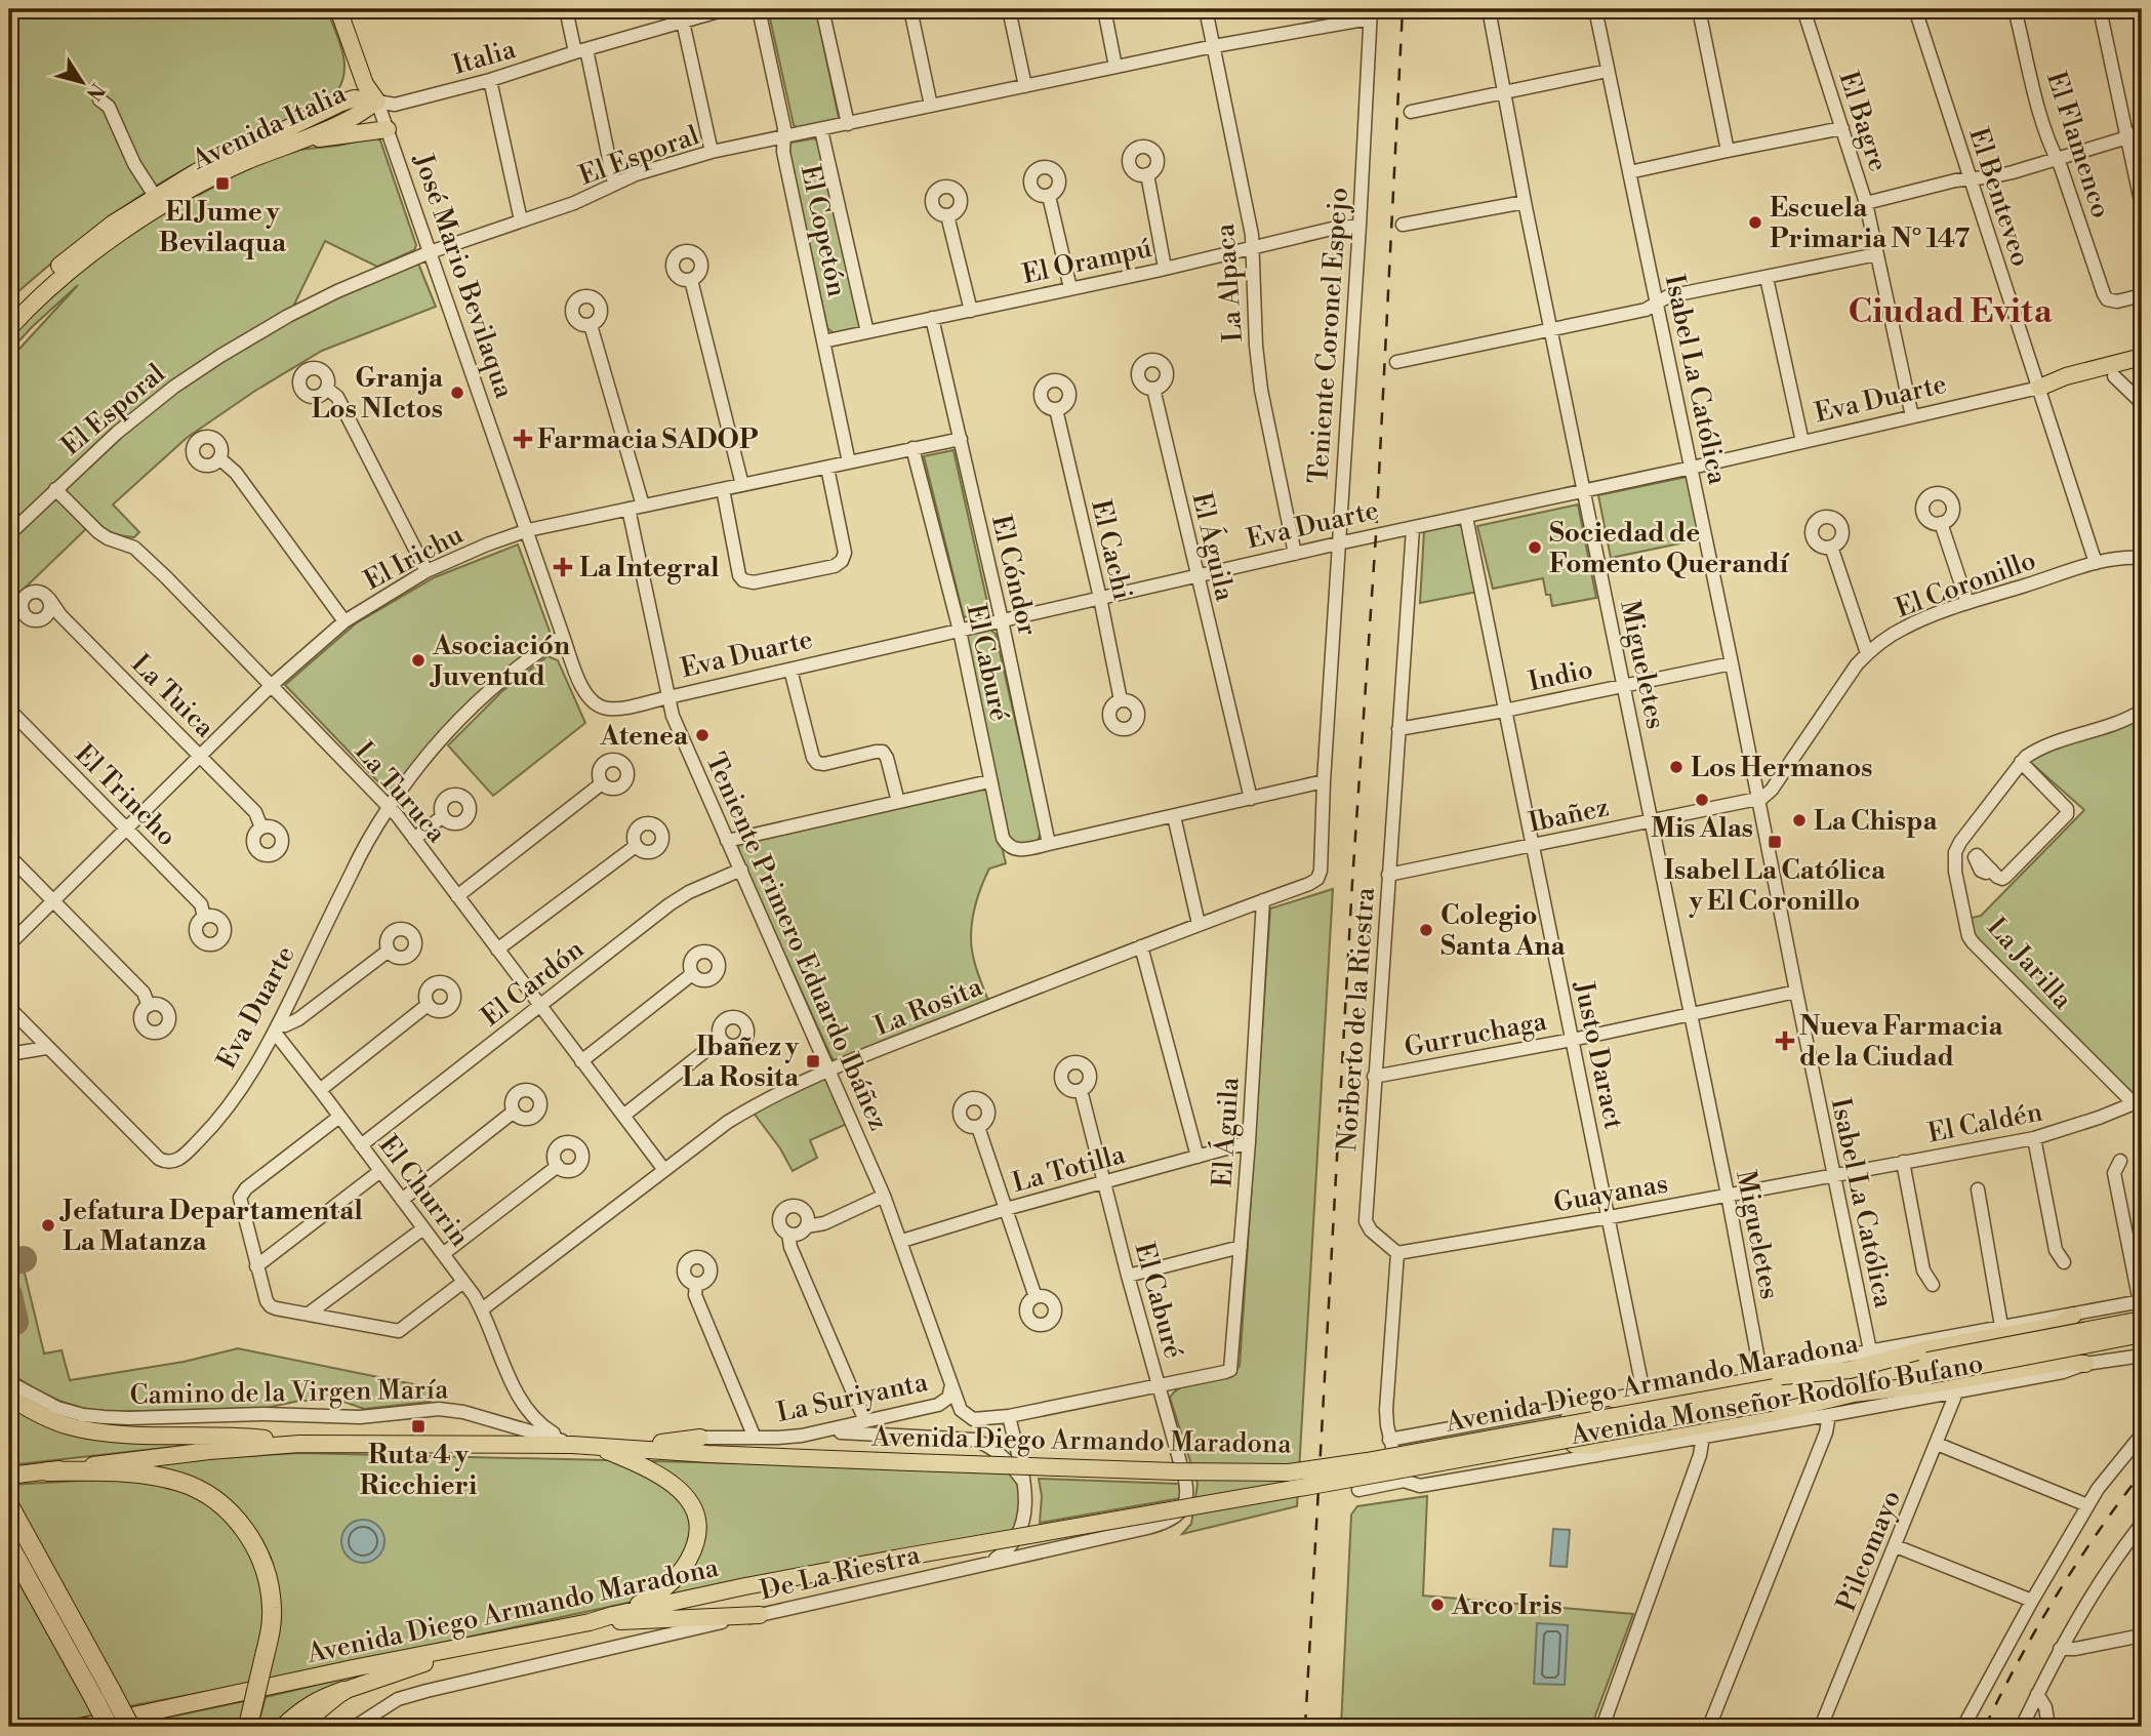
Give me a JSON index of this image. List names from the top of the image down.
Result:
{
  "streets": {
    "main road": [
      "Avenida Italia",
      "José Mario Bevilaqua",
      "Eva Duarte",
      "Avenida Diego Armando Maradona"
    ],
    "street": [
      "Italia",
      "El Bagre",
      "El Flamenco",
      "El Esporal",
      "El Benteveo",
      "El Copetón",
      "El Orampú",
      "La Alpaca",
      "Teniente Coronel Espejo",
      "Isabel La Católica",
      "El Águila",
      "El Cachi",
      "El Irichu",
      "El Cóndor",
      "El Coronillo",
      "El Caburé",
      "Migueletes",
      "Indio",
      "La Tuica",
      "La Turuca",
      "El Trincho",
      "Ibañez",
      "Teniente Primero Eduardo Ibáñez",
      "La Jarilla",
      "El Cardón",
      "La Rosita",
      "Norberto de la Riestra",
      "Gurruchaga",
      "Justo Daract",
      "El Caldén",
      "La Totilla",
      "El Churrin",
      "Guayanas",
      "Camino de la Virgen María",
      "La Suriyanta",
      "Avenida Monseñor Rodolfo Bufano",
      "Pilcomayo",
      "De La Riestra"
    ]
  },
  "crossings": [
    ["Italia", "Avenida Italia"],
    ["Italia", "José Mario Bevilaqua"],
    ["El Bagre", "Eva Duarte"],
    ["Avenida Italia", "José Mario Bevilaqua"],
    ["El Esporal", "El Copetón"],
    ["El Esporal", "José Mario Bevilaqua"],
    ["El Esporal", "La Alpaca"],
    ["El Esporal", "Teniente Coronel Espejo"],
    ["El Esporal", "La Turuca"],
    ["El Benteveo", "Eva Duarte"],
    ["El Benteveo", "El Coronillo"],
    ["El Copetón", "El Orampú"],
    ["El Copetón", "El Irichu"],
    ["El Orampú", "La Alpaca"],
    ["El Orampú", "Teniente Coronel Espejo"],
    ["El Orampú", "El Cóndor"],
    ["José Mario Bevilaqua", "Eva Duarte"],
    ["José Mario Bevilaqua", "El Irichu"],
    ["La Alpaca", "Eva Duarte"],
    ["Teniente Coronel Espejo", "Eva Duarte"],
    ["Teniente Coronel Espejo", "La Rosita"],
    ["Isabel La Católica", "Eva Duarte"],
    ["Isabel La Católica", "El Coronillo"],
    ["Isabel La Católica", "Indio"],
    ["Isabel La Católica", "Ibañez"],
    ["Isabel La Católica", "Gurruchaga"],
    ["Isabel La Católica", "El Caldén"],
    ["Isabel La Católica", "Guayanas"],
    ["Isabel La Católica", "Avenida Monseñor Rodolfo Bufano"],
    ["Eva Duarte", "El Águila"],
    ["Eva Duarte", "El Cachi"],
    ["Eva Duarte", "El Cóndor"],
    ["Eva Duarte", "El Caburé"],
    ["Eva Duarte", "Migueletes"],
    ["Eva Duarte", "La Turuca"],
    ["Eva Duarte", "Teniente Primero Eduardo Ibáñez"],
    ["Eva Duarte", "Norberto de la Riestra"],
    ["Eva Duarte", "Justo Daract"],
    ["Eva Duarte", "El Churrin"],
    ["El Águila", "La Rosita"],
    ["El Águila", "La Totilla"],
    ["El Águila", "La Suriyanta"],
    ["El Irichu", "El Cóndor"],
    ["El Irichu", "El Caburé"],
    ["El Irichu", "La Tuica"],
    ["El Irichu", "La Turuca"],
    ["El Irichu", "El Trincho"],
    ["El Irichu", "Teniente Primero Eduardo Ibáñez"],
    ["El Cóndor", "El Caburé"],
    ["El Coronillo", "Ibañez"],
    ["El Caburé", "La Totilla"],
    ["El Caburé", "La Suriyanta"],
    ["El Caburé", "De La Riestra"],
    ["Migueletes", "Indio"],
    ["Migueletes", "Ibañez"],
    ["Migueletes", "Gurruchaga"],
    ["Migueletes", "Guayanas"],
    ["Migueletes", "Avenida Monseñor Rodolfo Bufano"],
    ["Indio", "Norberto de la Riestra"],
    ["Indio", "Justo Daract"],
    ["La Turuca", "El Cardón"],
    ["La Turuca", "La Rosita"],
    ["Ibañez", "Norberto de la Riestra"],
    ["Ibañez", "Justo Daract"],
    ["Teniente Primero Eduardo Ibáñez", "El Cardón"],
    ["Teniente Primero Eduardo Ibáñez", "La Rosita"],
    ["Teniente Primero Eduardo Ibáñez", "La Totilla"],
    ["Teniente Primero Eduardo Ibáñez", "La Suriyanta"],
    ["La Jarilla", "El Caldén"],
    ["El Cardón", "El Churrin"],
    ["La Rosita", "El Churrin"],
    ["Norberto de la Riestra", "Gurruchaga"],
    ["Norberto de la Riestra", "Guayanas"],
    ["Gurruchaga", "Justo Daract"],
    ["Justo Daract", "Guayanas"],
    ["Justo Daract", "Avenida Monseñor Rodolfo Bufano"],
    ["El Caldén", "Guayanas"],
    ["El Churrin", "Avenida Diego Armando Maradona"],
    ["El Churrin", "Camino de la Virgen María"],
    ["Avenida Diego Armando Maradona", "Camino de la Virgen María"],
    ["Avenida Monseñor Rodolfo Bufano", "Pilcomayo"]
  ],
  "districts": ["Ciudad Evita"],
  "places": {
    "transit": [
      "El Jume y Bevilaqua",
      "Isabel La Católica y El Coronillo",
      "Ibañez y La Rosita",
      "Ruta 4 y Ricchieri"
    ],
    "other": [
      "Escuela Primaria N° 147",
      "Granja Los NIctos",
      "Sociedad de Fomento Querandí",
      "Asociación Juventud",
      "Atenea",
      "Los Hermanos",
      "Mis Alas",
      "La Chispa",
      "Colegio Santa Ana",
      "Jefatura Departamental La Matanza",
      "Arco Iris"
    ],
    "health": ["Farmacia SADOP", "La Integral", "Nueva Farmacia de la Ciudad"]
  },
  "north": "bottom right"
}
